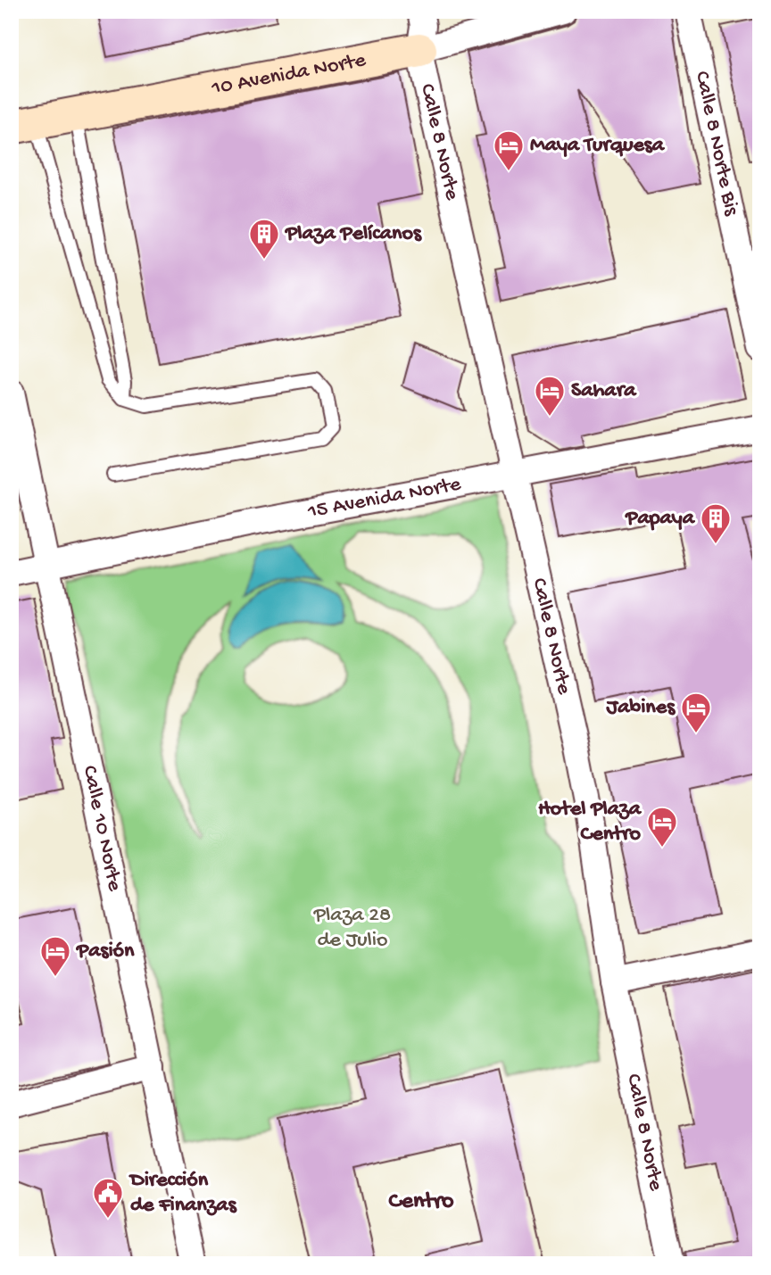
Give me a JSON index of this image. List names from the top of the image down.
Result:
{
  "streets": {
    "street": [
      "10 Avenida Norte",
      "Calle 8 Norte",
      "Calle 8 Norte Bis",
      "15 Avenida Norte",
      "Calle 10 Norte"
    ]
  },
  "crossings": [
    ["10 Avenida Norte", "Calle 8 Norte"],
    ["Calle 8 Norte", "15 Avenida Norte"],
    ["15 Avenida Norte", "Calle 10 Norte"]
  ],
  "districts": ["Centro"],
  "parks": ["Plaza 28 de Julio"],
  "places": {
    "hotel": [
      "Maya Turquesa",
      "Sahara",
      "Jabines",
      "Hotel Plaza Centro",
      "Pasión"
    ],
    "building": ["Plaza Pelícanos", "Papaya"],
    "public building": ["Dirección de Finanzas"]
  }
}
